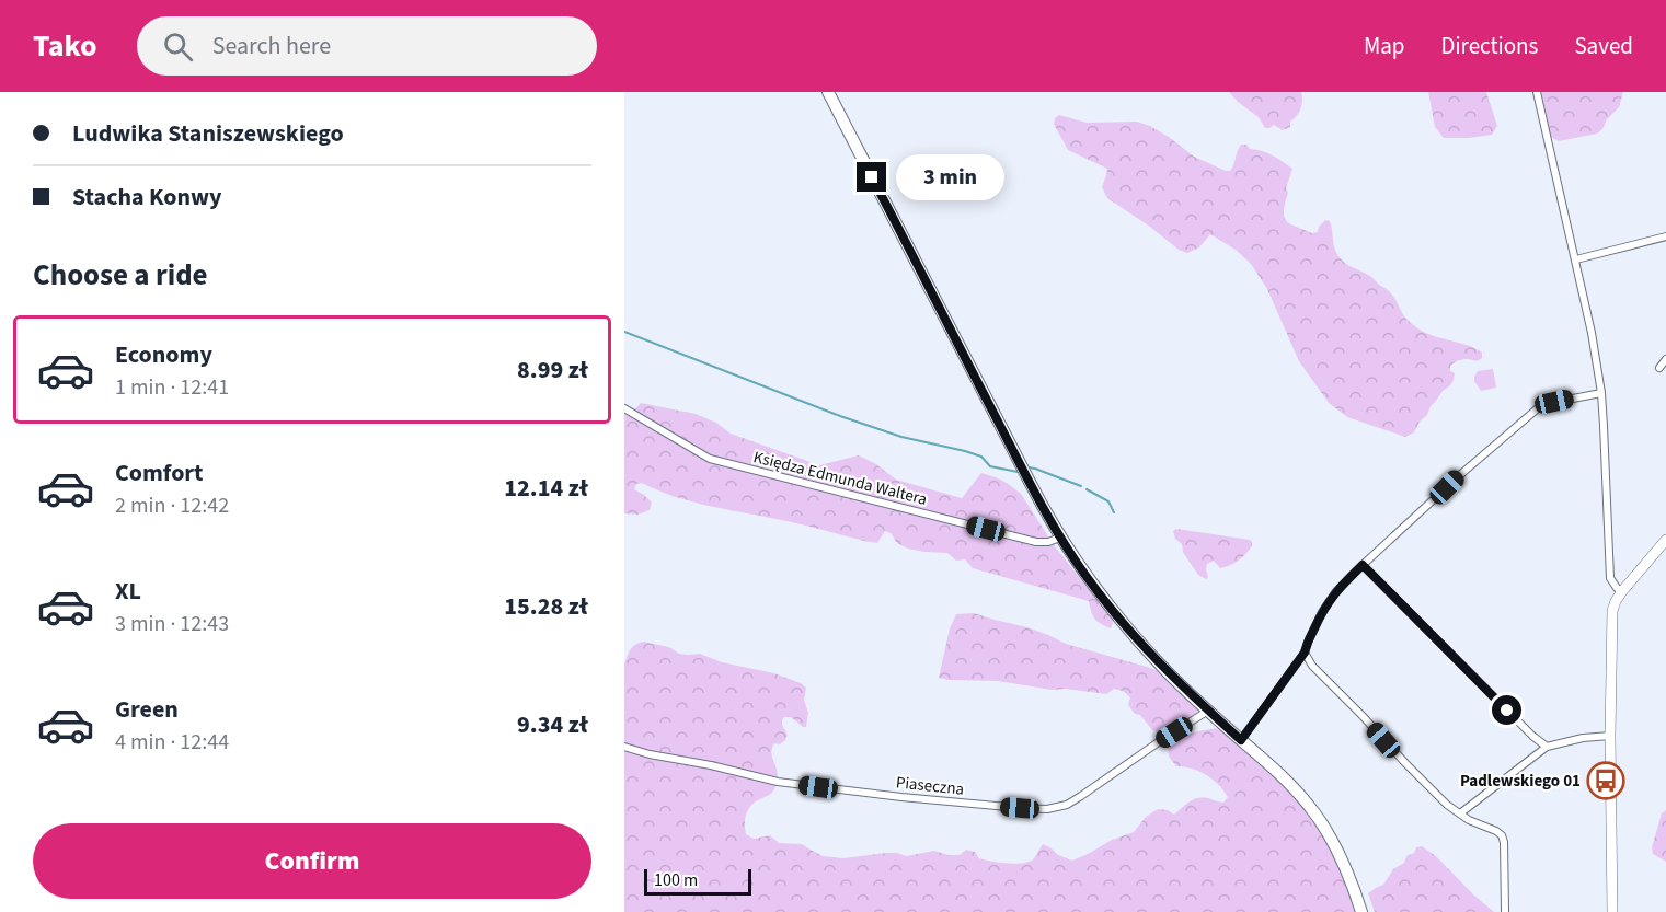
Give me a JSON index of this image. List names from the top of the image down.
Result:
{
  "streets": {
    "street": ["Księdza Edmunda Waltera", "Piaseczna"]
  },
  "places": {
    "bus stop": ["Padlewskiego 01"]
  },
  "scale_bar": "100 m",
  "page": {
    "header": "Tako",
    "search": "Search here",
    "nav": ["Map", "Directions", "Saved"],
    "banner": ["Ludwika Staniszewskiego", "Stacha Konwy"],
    "bubble": "3 min",
    "heading": "Choose a ride",
    "list": [
      {
        "name": "Economy",
        "note": "1 min · 12:41",
        "value": "8.99 zł"
      },
      {
        "name": "Comfort",
        "note": "2 min · 12:42",
        "value": "12.14 zł"
      },
      {
        "name": "XL",
        "note": "3 min · 12:43",
        "value": "15.28 zł"
      },
      {
        "name": "Green",
        "note": "4 min · 12:44",
        "value": "9.34 zł"
      }
    ],
    "buttons": "Confirm",
    "scale": "100 m"
  }
}
